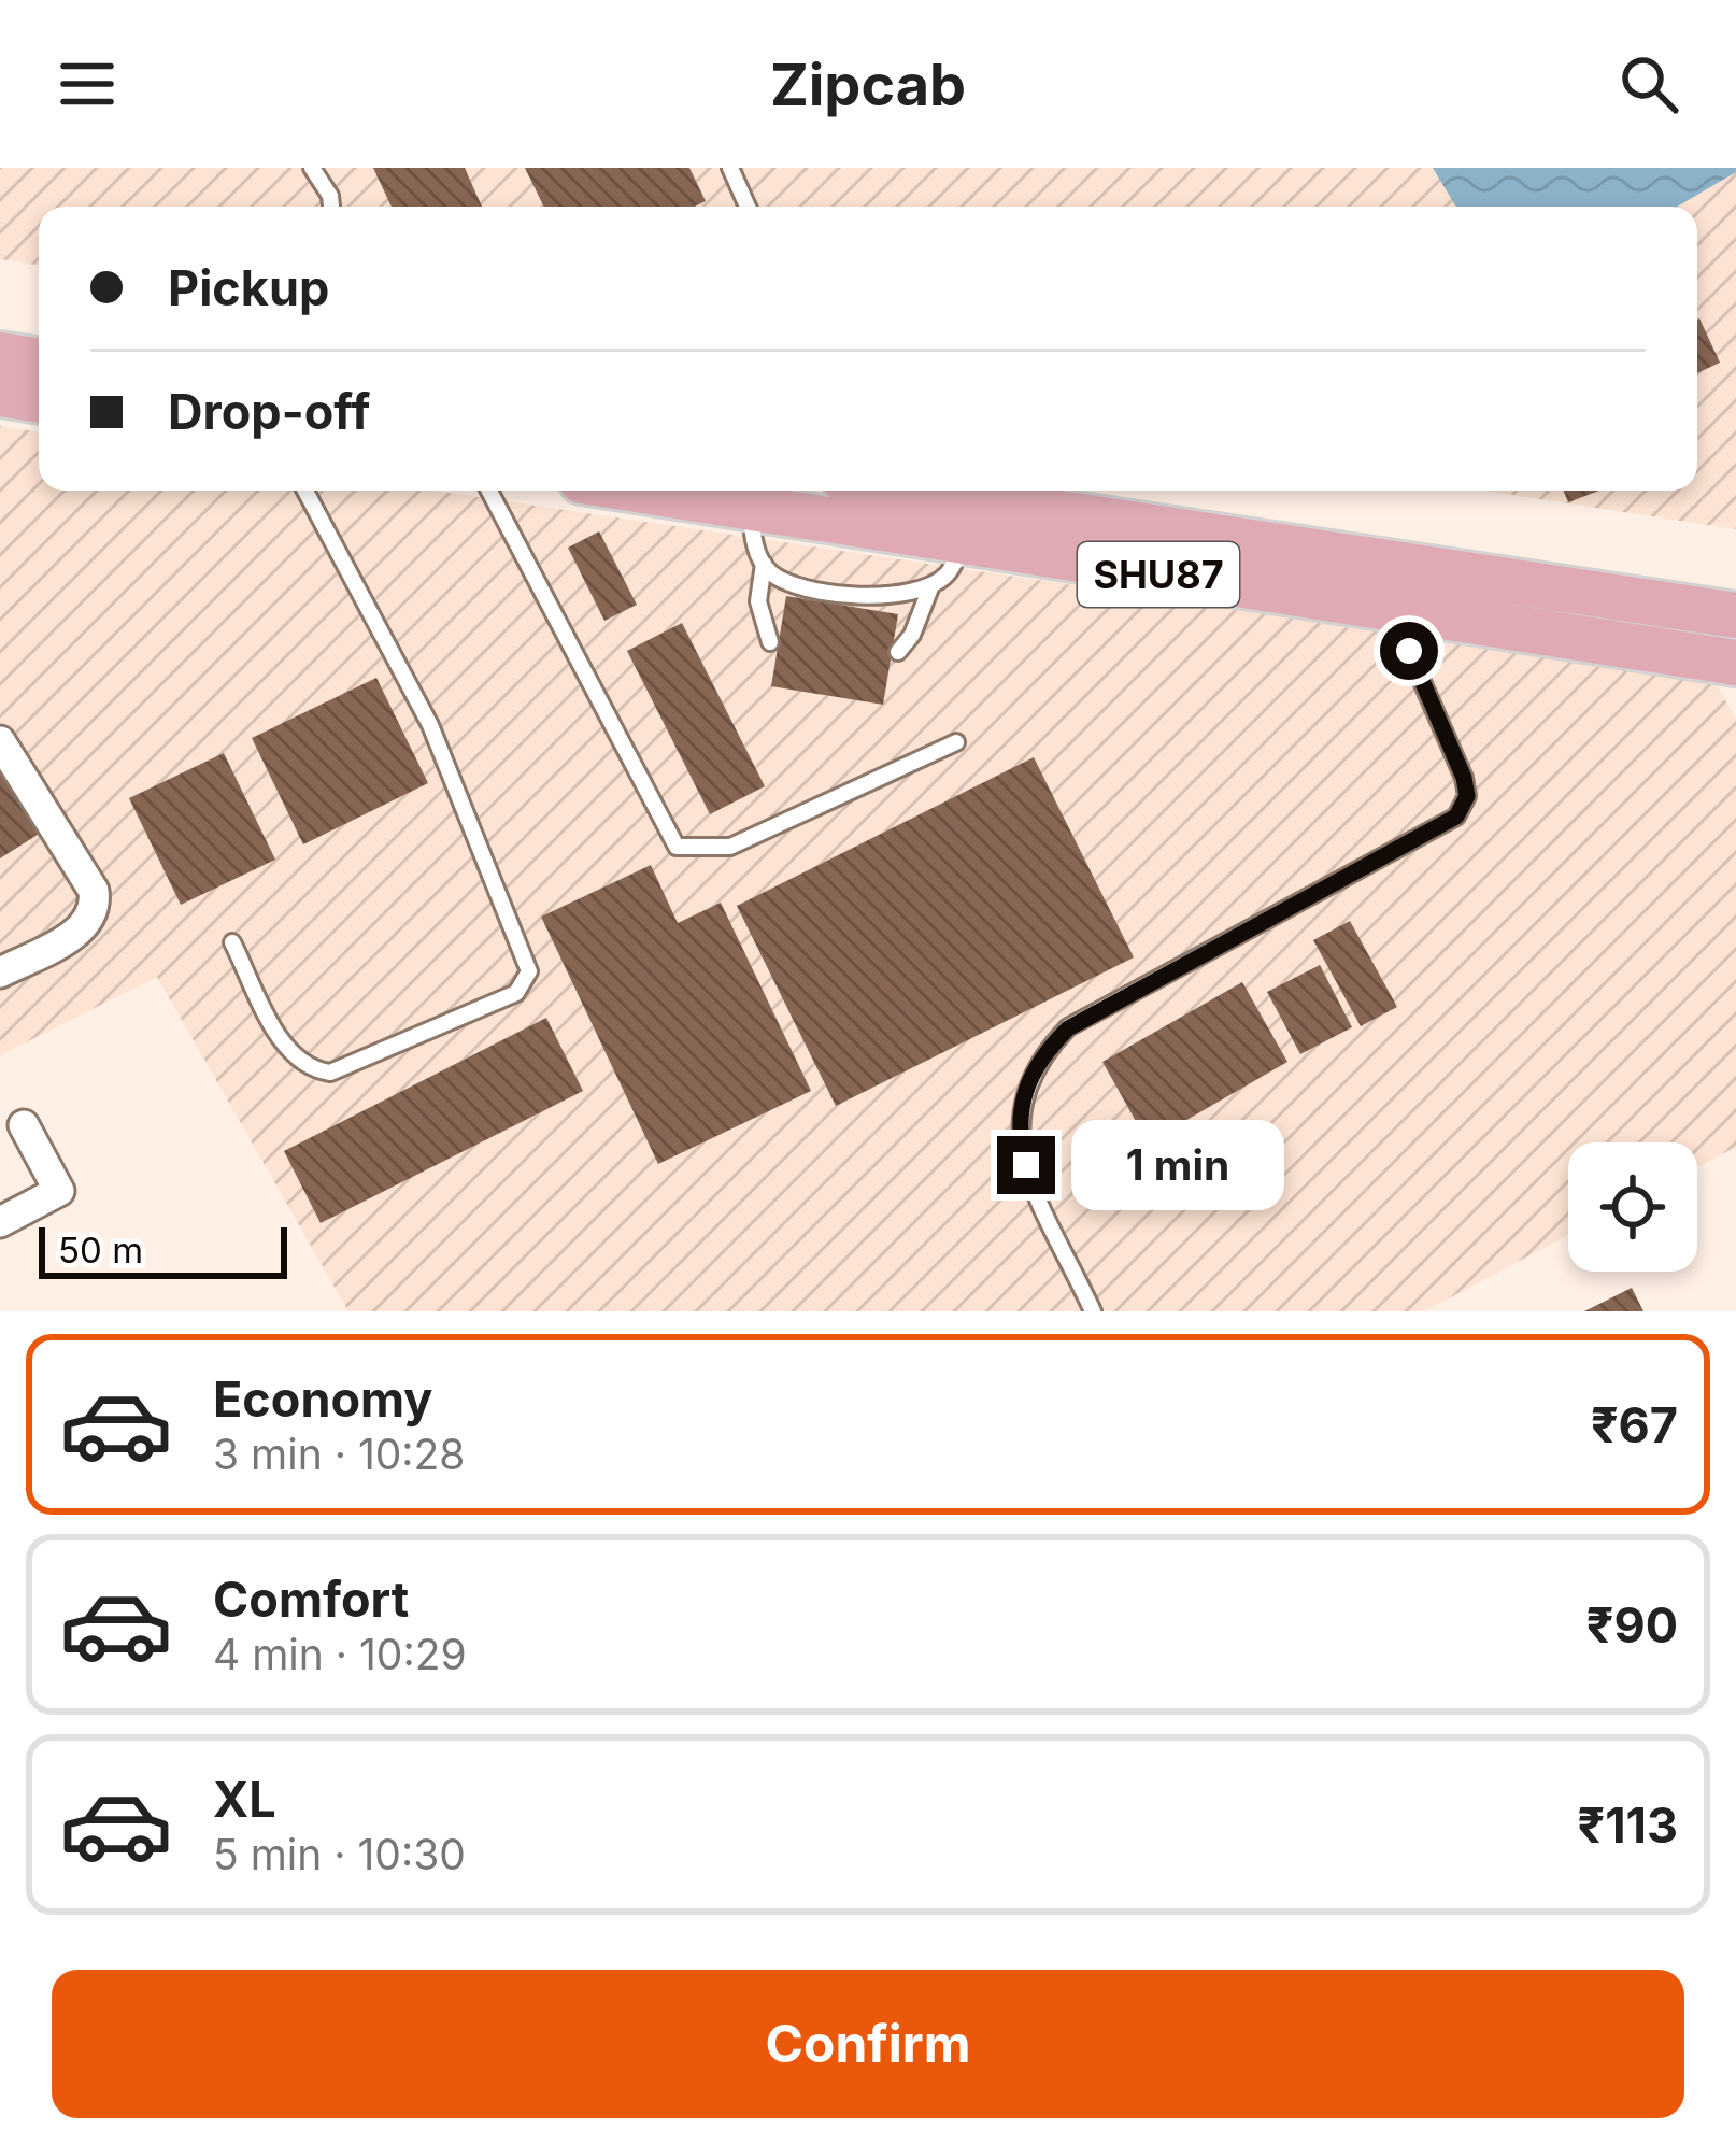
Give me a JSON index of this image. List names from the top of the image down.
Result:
{
  "streets": {
    "main road": ["SHU87"]
  },
  "scale_bar": "50 m",
  "page": {
    "header": "Zipcab",
    "banner": ["Pickup", "Drop-off"],
    "bubble": "1 min",
    "scale": "50 m",
    "list": [
      {
        "name": "Economy",
        "note": "3 min · 10:28",
        "value": "₹67"
      },
      {
        "name": "Comfort",
        "note": "4 min · 10:29",
        "value": "₹90"
      },
      {
        "name": "XL",
        "note": "5 min · 10:30",
        "value": "₹113"
      }
    ],
    "buttons": "Confirm"
  }
}
